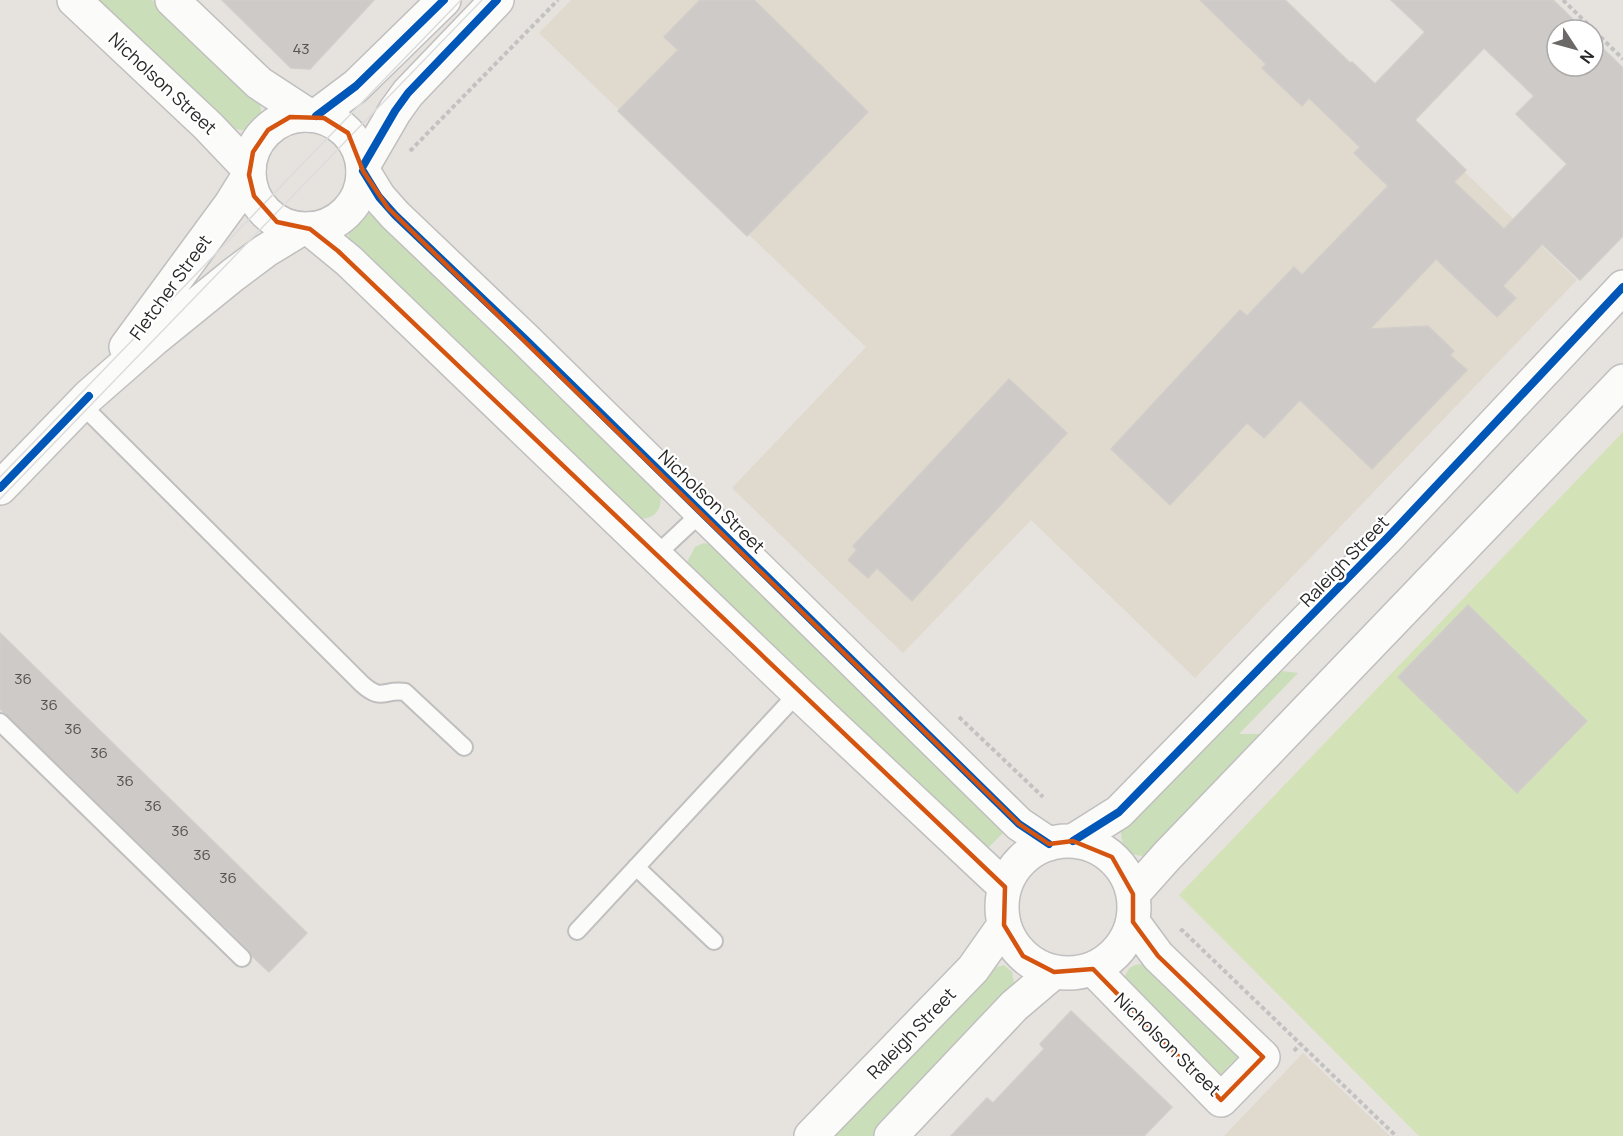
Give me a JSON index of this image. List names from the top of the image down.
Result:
{
  "streets": {
    "street": ["Nicholson Street", "Fletcher Street", "Raleigh Street"]
  },
  "crossings": [
    ["Nicholson Street", "Fletcher Street"],
    ["Nicholson Street", "Raleigh Street"]
  ],
  "house_numbers": [
    "43",
    "36",
    "36",
    "36",
    "36",
    "36",
    "36",
    "36",
    "36",
    "36"
  ],
  "north": "bottom right"
}
